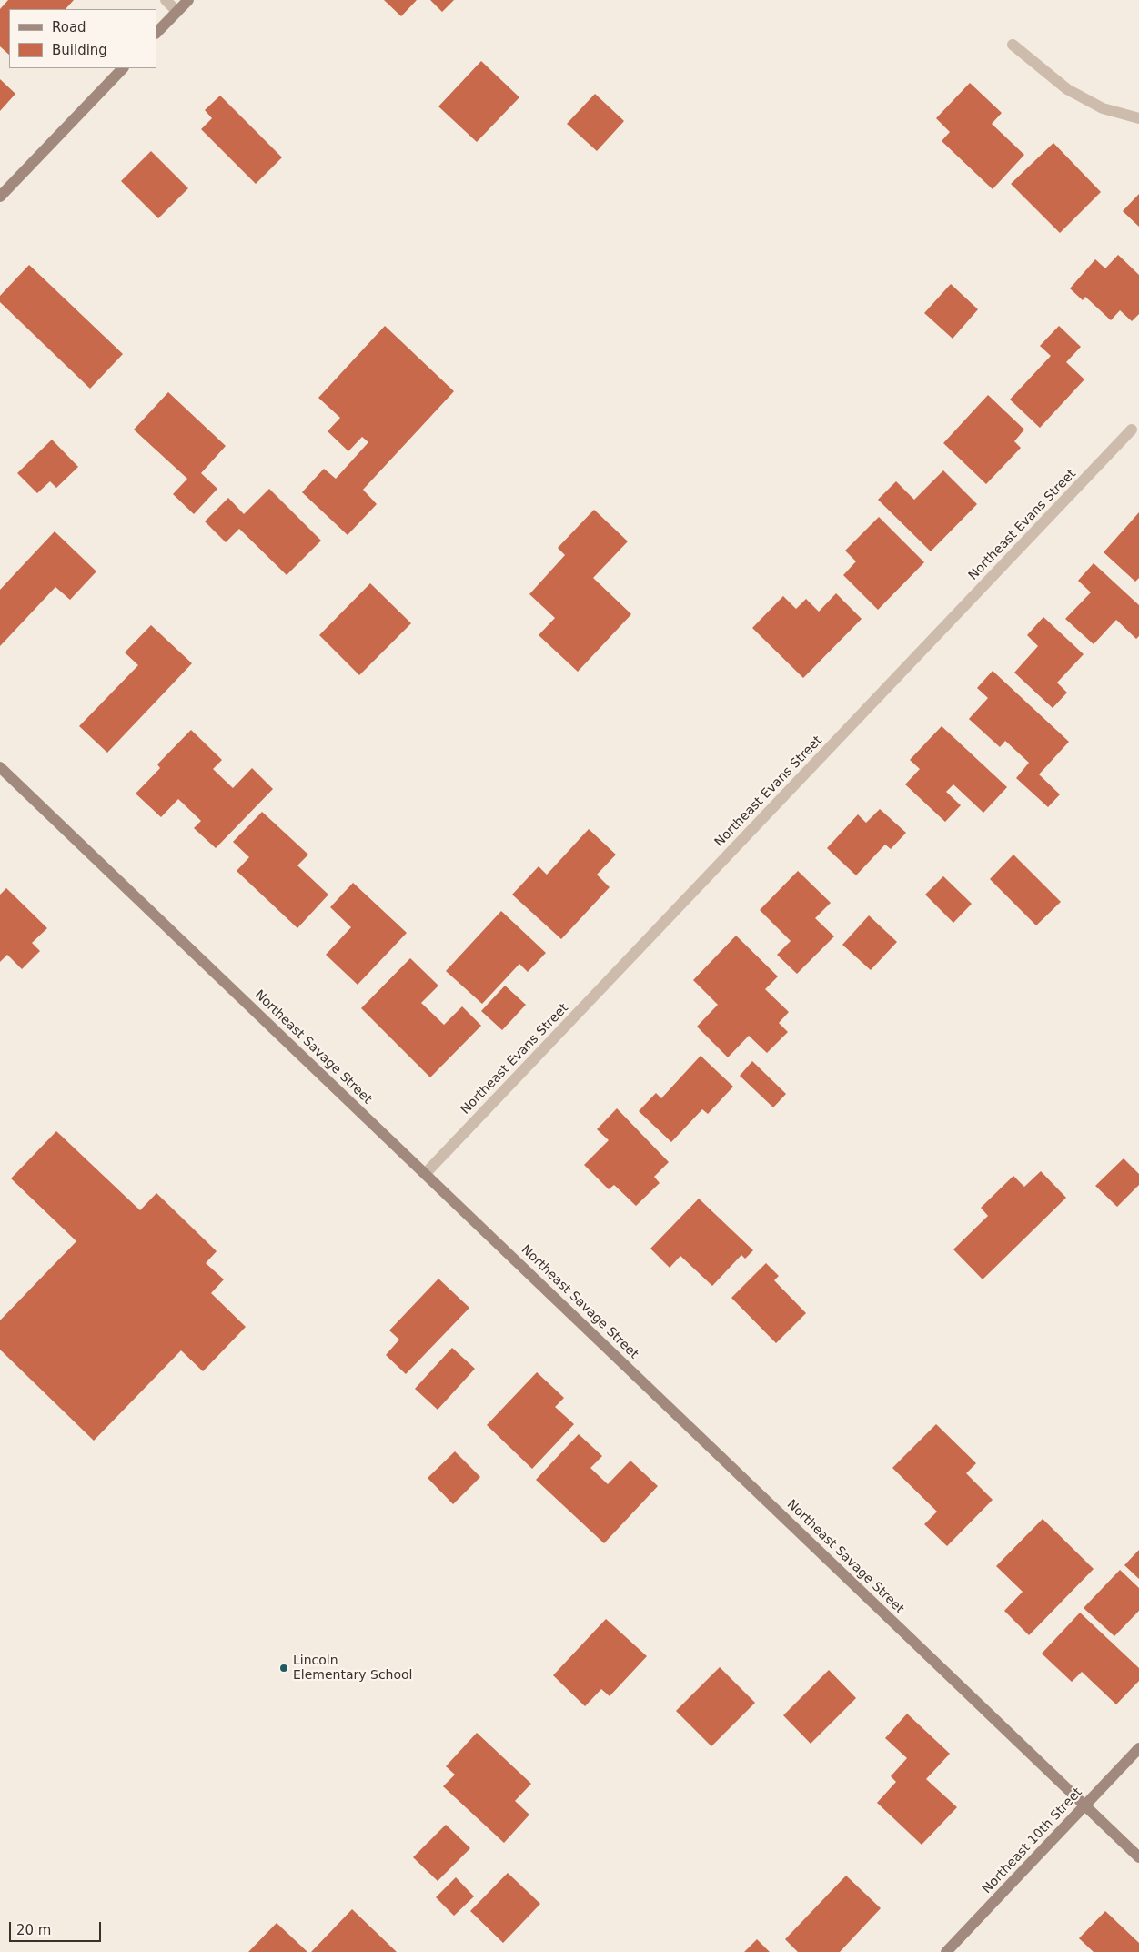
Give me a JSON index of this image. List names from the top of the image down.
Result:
{
  "streets": {
    "street": ["Northeast Evans Street", "Northeast Savage Street", "Northeast 10th Street"]
  },
  "crossings": [
    ["Northeast Evans Street", "Northeast Savage Street"],
    ["Northeast Savage Street", "Northeast 10th Street"]
  ],
  "places": ["Lincoln Elementary School"],
  "legend": ["Road", "Building"],
  "scale_bar": "20 m"
}
